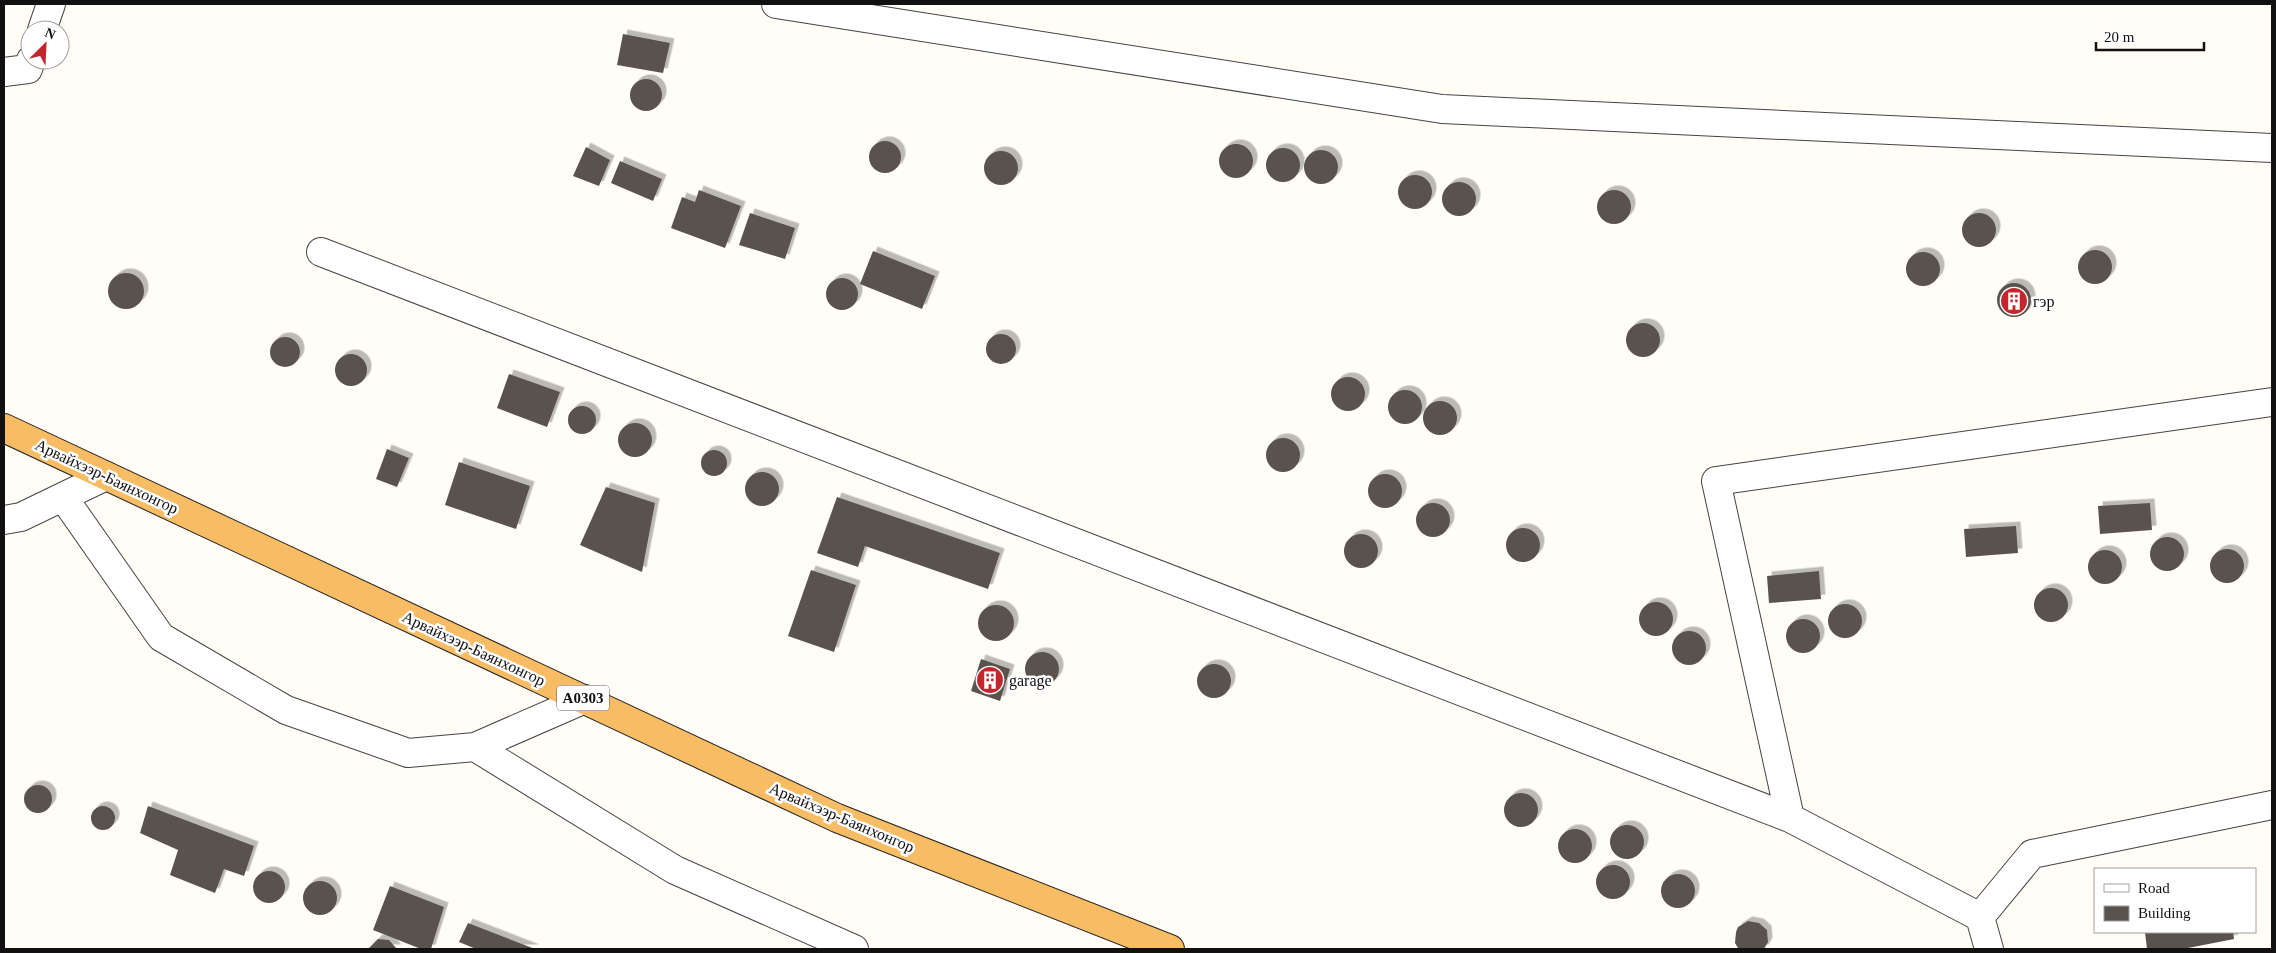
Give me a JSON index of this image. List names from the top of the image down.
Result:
{
  "streets": {
    "highway": ["Арвайхээр-Баянхонгор", "A0303"]
  },
  "places": {
    "building": ["гэр", "garage"]
  },
  "legend": ["Road", "Building"],
  "scale_bar": "20 m",
  "north": "top right"
}
